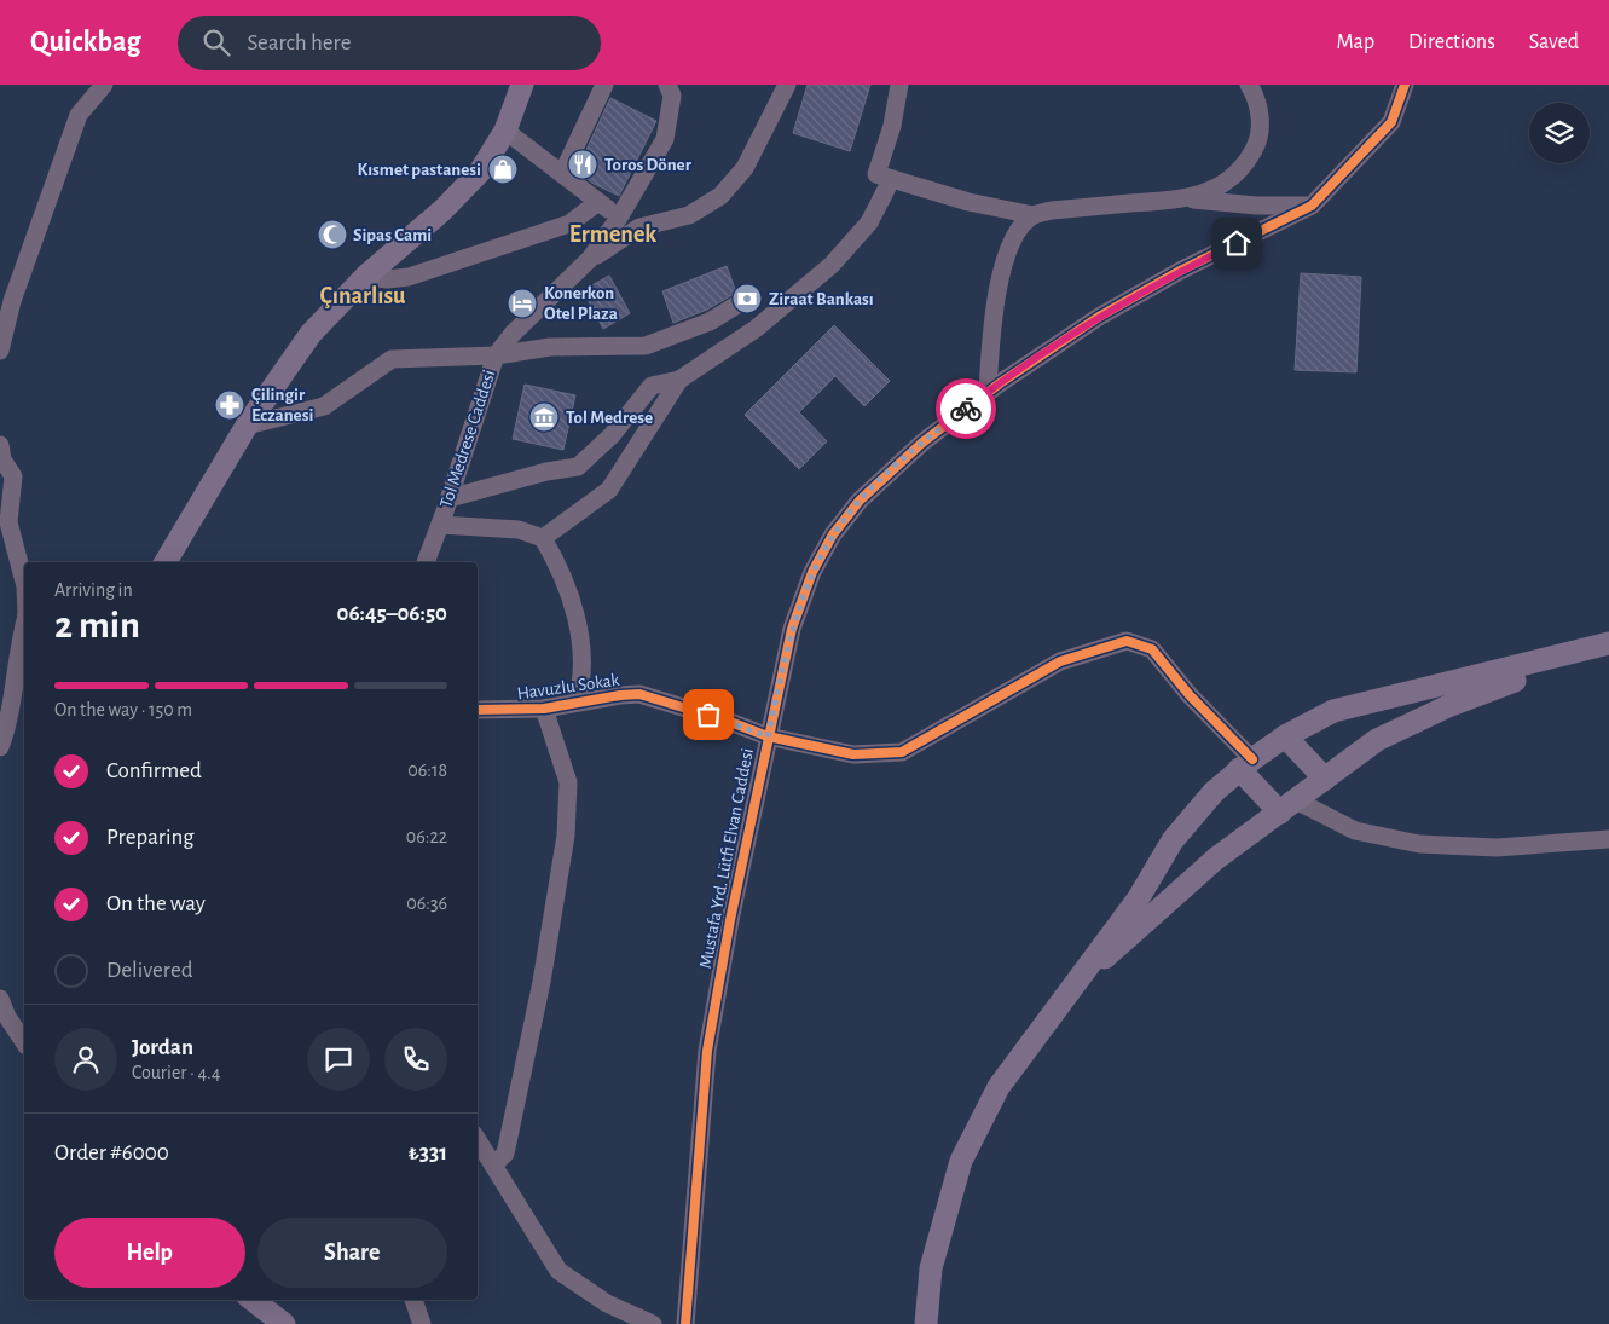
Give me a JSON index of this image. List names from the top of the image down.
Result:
{
  "streets": {
    "street": ["Tol Medrese Caddesi", "Havuzlu Sokak", "Mustafa Yrd. Lütfi Elvan Caddesi"]
  },
  "crossings": [
    ["Havuzlu Sokak", "Mustafa Yrd. Lütfi Elvan Caddesi"]
  ],
  "districts": ["Ermenek", "Çınarlısu"],
  "places": {
    "restaurant": ["Toros Döner"],
    "shop": ["Kısmet pastanesi"],
    "mosque": ["Sipas Cami"],
    "bank": ["Ziraat Bankası"],
    "hotel": ["Konerkon Otel Plaza"],
    "pharmacy": ["Çilingir Eczanesi"],
    "museum": ["Tol Medrese"]
  },
  "page": {
    "header": "Quickbag",
    "search": "Search here",
    "nav": ["Map", "Directions", "Saved"],
    "heading": ["2 min", "Arriving in", "06:45–06:50"],
    "panel": [
      "Jordan",
      "Courier · 4.4",
      "Order #6000",
      "₺331"
    ],
    "bar": "On the way · 150 m",
    "list": [
      ["Confirmed", "06:18"],
      ["Preparing", "06:22"],
      ["On the way", "06:36"],
      "Delivered"
    ],
    "buttons": ["Help", "Share"]
  }
}
